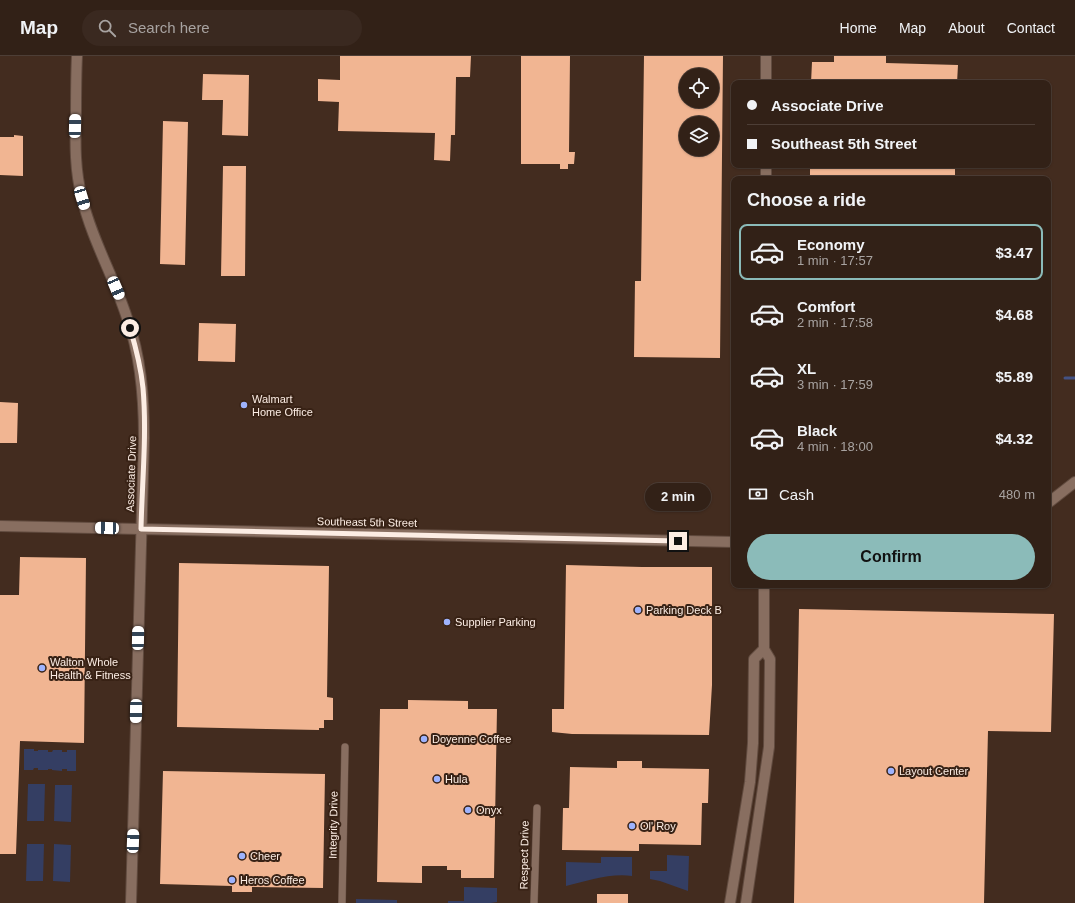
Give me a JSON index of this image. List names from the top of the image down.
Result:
{
  "streets": {
    "street": [
      "Associate Drive",
      "Southeast 5th Street",
      "Integrity Drive",
      "Respect Drive"
    ]
  },
  "crossings": [
    ["Associate Drive", "Southeast 5th Street"]
  ],
  "places": [
    "Walmart Home Office",
    "Parking Deck B",
    "Supplier Parking",
    "Walton Whole Health & Fitness",
    "Doyenne Coffee",
    "Layout Center",
    "Hula",
    "Onyx",
    "Ol' Roy",
    "Cheer",
    "Heros Coffee"
  ],
  "page": {
    "header": "Map",
    "search": "Search here",
    "nav": [
      "Home",
      "Map",
      "About",
      "Contact"
    ],
    "banner": ["Associate Drive", "Southeast 5th Street"],
    "heading": "Choose a ride",
    "list": [
      {
        "name": "Economy",
        "note": "1 min · 17:57",
        "value": "$3.47"
      },
      {
        "name": "Comfort",
        "note": "2 min · 17:58",
        "value": "$4.68"
      },
      {
        "name": "XL",
        "note": "3 min · 17:59",
        "value": "$5.89"
      },
      {
        "name": "Black",
        "note": "4 min · 18:00",
        "value": "$4.32"
      }
    ],
    "pay": ["Cash", "480 m"],
    "bubble": "2 min",
    "buttons": "Confirm"
  }
}
